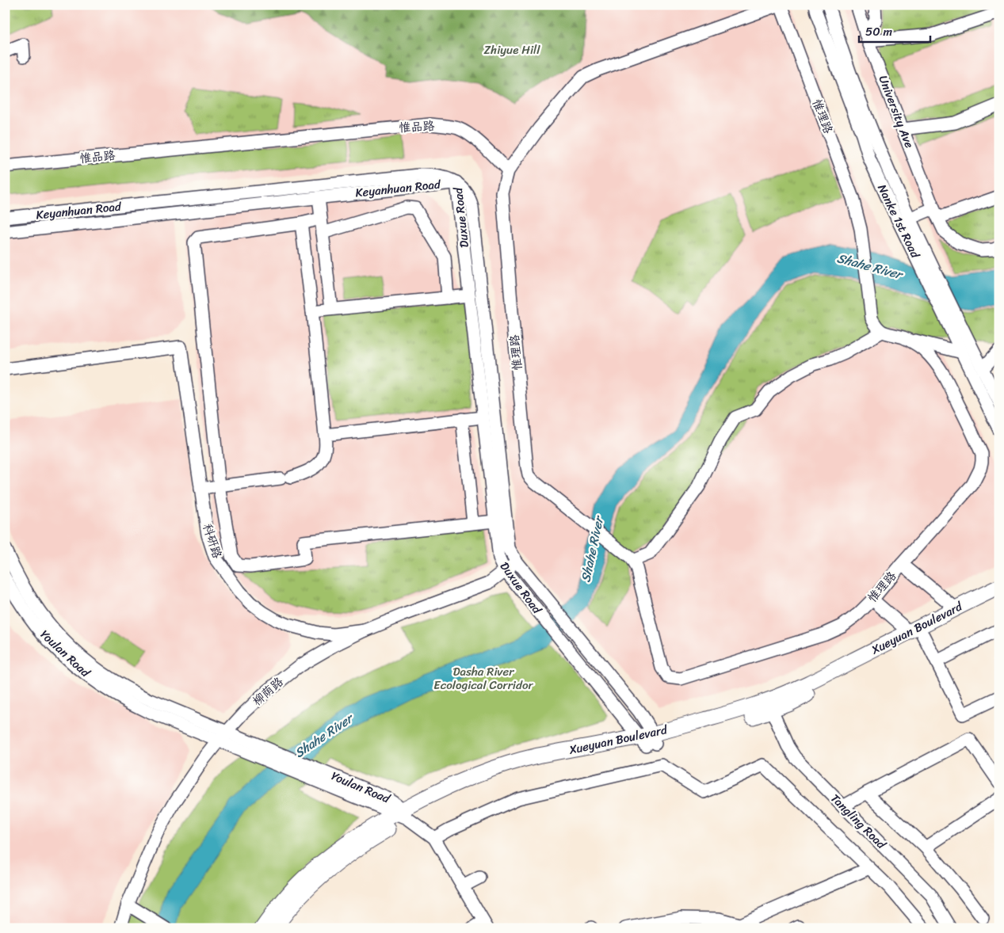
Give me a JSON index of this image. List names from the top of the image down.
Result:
{
  "streets": {
    "main road": ["Xueyuan Boulevard"],
    "street": [
      "University Ave",
      "惟理路",
      "惟品路",
      "Keyanhuan Road",
      "Duxue Road",
      "Nanke 1st Road",
      "科研路",
      "Youlan Road",
      "柳荫路",
      "Tangling Road"
    ]
  },
  "crossings": [
    ["惟理路", "惟品路"],
    ["Keyanhuan Road", "Duxue Road"],
    ["Duxue Road", "Xueyuan Boulevard"],
    ["Duxue Road", "柳荫路"],
    ["科研路", "柳荫路"],
    ["Xueyuan Boulevard", "Youlan Road"],
    ["Xueyuan Boulevard", "Tangling Road"],
    ["Youlan Road", "柳荫路"]
  ],
  "water": ["Shahe River"],
  "parks": ["Zhiyue Hill", "Dasha River Ecological Corridor"],
  "scale_bar": "50 m"
}
